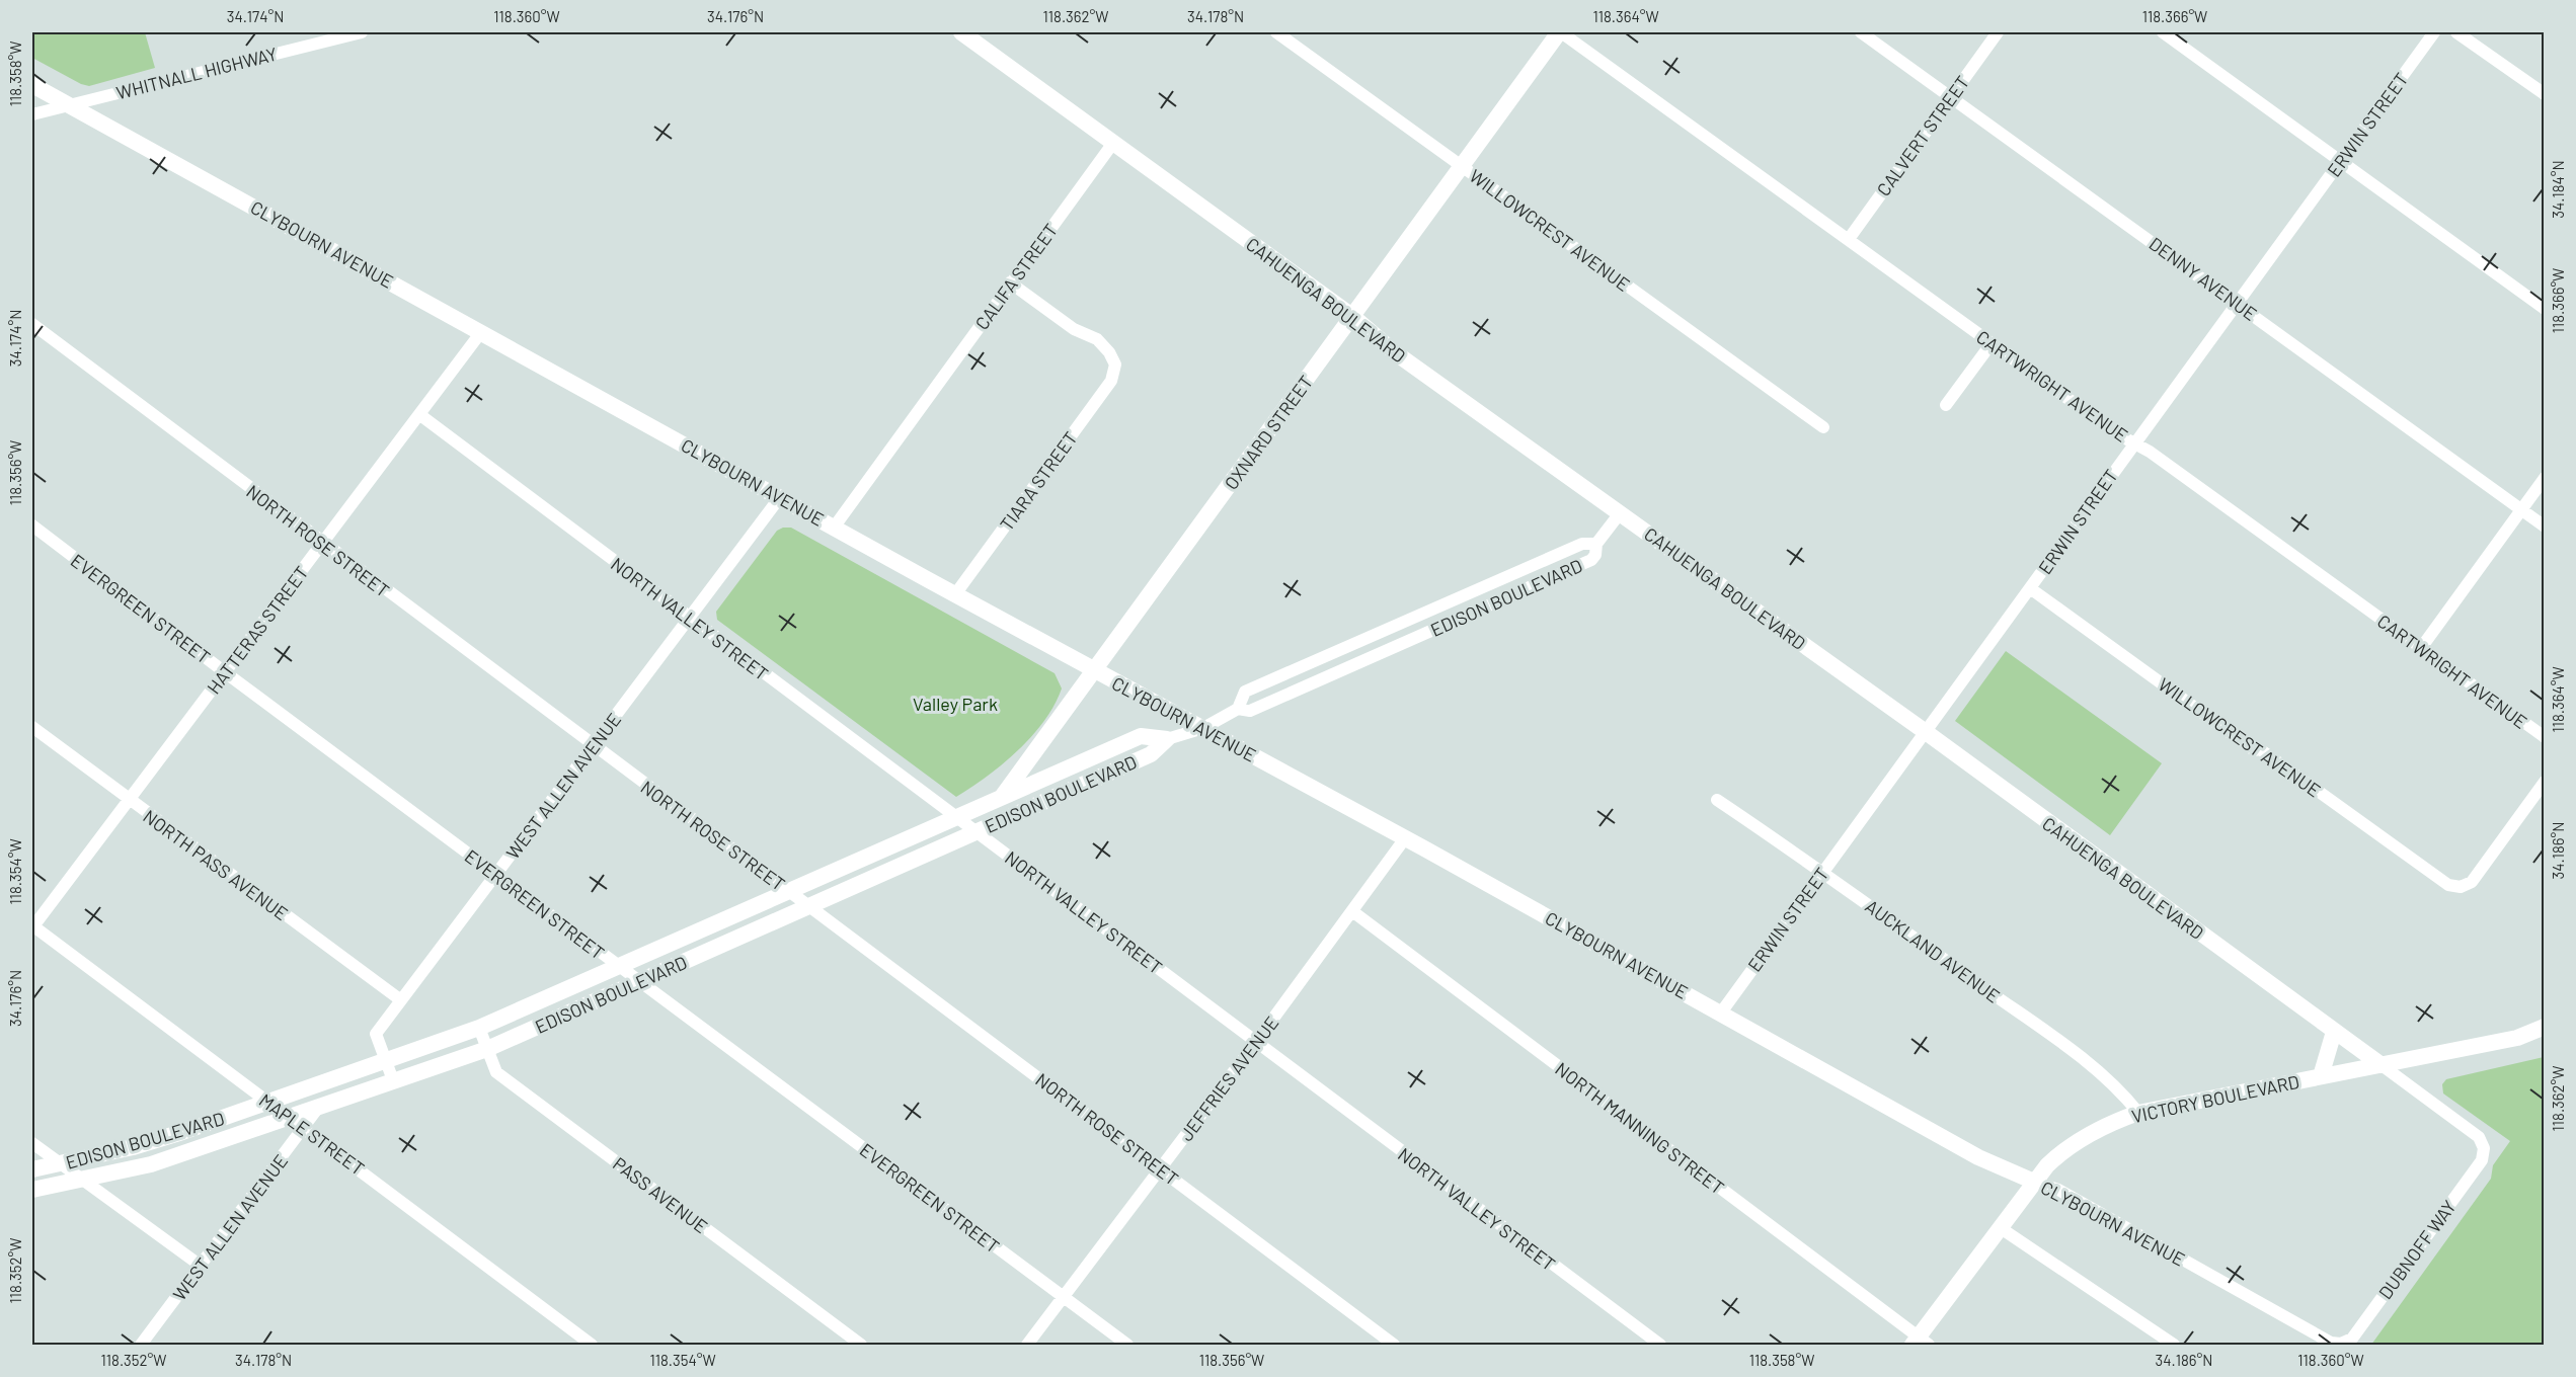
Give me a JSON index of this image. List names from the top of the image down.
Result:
{
  "streets": {
    "main road": [
      "CLYBOURN AVENUE",
      "CAHUENGA BOULEVARD",
      "OXNARD STREET",
      "EDISON BOULEVARD",
      "VICTORY BOULEVARD"
    ],
    "street": [
      "WHITNALL HIGHWAY",
      "ERWIN STREET",
      "CALVERT STREET",
      "WILLOWCREST AVENUE",
      "CALIFA STREET",
      "DENNY AVENUE",
      "CARTWRIGHT AVENUE",
      "TIARA STREET",
      "NORTH ROSE STREET",
      "EVERGREEN STREET",
      "NORTH VALLEY STREET",
      "HATTERAS STREET",
      "WEST ALLEN AVENUE",
      "NORTH PASS AVENUE",
      "AUCKLAND AVENUE",
      "JEFFRIES AVENUE",
      "NORTH MANNING STREET",
      "MAPLE STREET",
      "PASS AVENUE",
      "DUBNOFF WAY"
    ]
  },
  "crossings": [
    ["WHITNALL HIGHWAY", "CLYBOURN AVENUE"],
    ["ERWIN STREET", "WILLOWCREST AVENUE"],
    ["ERWIN STREET", "CLYBOURN AVENUE"],
    ["ERWIN STREET", "DENNY AVENUE"],
    ["ERWIN STREET", "CAHUENGA BOULEVARD"],
    ["ERWIN STREET", "CARTWRIGHT AVENUE"],
    ["ERWIN STREET", "AUCKLAND AVENUE"],
    ["CALVERT STREET", "DENNY AVENUE"],
    ["CALVERT STREET", "CARTWRIGHT AVENUE"],
    ["WILLOWCREST AVENUE", "OXNARD STREET"],
    ["CLYBOURN AVENUE", "CALIFA STREET"],
    ["CLYBOURN AVENUE", "OXNARD STREET"],
    ["CLYBOURN AVENUE", "TIARA STREET"],
    ["CLYBOURN AVENUE", "EDISON BOULEVARD"],
    ["CLYBOURN AVENUE", "HATTERAS STREET"],
    ["CLYBOURN AVENUE", "WEST ALLEN AVENUE"],
    ["CLYBOURN AVENUE", "JEFFRIES AVENUE"],
    ["CLYBOURN AVENUE", "VICTORY BOULEVARD"],
    ["CLYBOURN AVENUE", "DUBNOFF WAY"],
    ["CALIFA STREET", "CAHUENGA BOULEVARD"],
    ["CALIFA STREET", "TIARA STREET"],
    ["CAHUENGA BOULEVARD", "OXNARD STREET"],
    ["CAHUENGA BOULEVARD", "EDISON BOULEVARD"],
    ["CAHUENGA BOULEVARD", "VICTORY BOULEVARD"],
    ["CAHUENGA BOULEVARD", "DUBNOFF WAY"],
    ["CARTWRIGHT AVENUE", "OXNARD STREET"],
    ["OXNARD STREET", "EDISON BOULEVARD"],
    ["OXNARD STREET", "NORTH VALLEY STREET"],
    ["NORTH ROSE STREET", "EDISON BOULEVARD"],
    ["NORTH ROSE STREET", "HATTERAS STREET"],
    ["NORTH ROSE STREET", "WEST ALLEN AVENUE"],
    ["NORTH ROSE STREET", "JEFFRIES AVENUE"],
    ["EDISON BOULEVARD", "EVERGREEN STREET"],
    ["EDISON BOULEVARD", "NORTH VALLEY STREET"],
    ["EDISON BOULEVARD", "WEST ALLEN AVENUE"],
    ["EDISON BOULEVARD", "MAPLE STREET"],
    ["EDISON BOULEVARD", "PASS AVENUE"],
    ["EVERGREEN STREET", "HATTERAS STREET"],
    ["EVERGREEN STREET", "WEST ALLEN AVENUE"],
    ["EVERGREEN STREET", "JEFFRIES AVENUE"],
    ["NORTH VALLEY STREET", "HATTERAS STREET"],
    ["NORTH VALLEY STREET", "WEST ALLEN AVENUE"],
    ["NORTH VALLEY STREET", "JEFFRIES AVENUE"],
    ["HATTERAS STREET", "NORTH PASS AVENUE"],
    ["HATTERAS STREET", "MAPLE STREET"],
    ["WEST ALLEN AVENUE", "NORTH PASS AVENUE"],
    ["WEST ALLEN AVENUE", "MAPLE STREET"],
    ["AUCKLAND AVENUE", "VICTORY BOULEVARD"],
    ["JEFFRIES AVENUE", "NORTH MANNING STREET"],
    ["VICTORY BOULEVARD", "NORTH MANNING STREET"]
  ],
  "parks": ["Valley Park"],
  "coordinates": [
    "34.174°N",
    "118.360°W",
    "34.176°N",
    "118.362°W",
    "34.178°N",
    "118.364°W",
    "118.366°W",
    "118.358°W",
    "34.184°N",
    "118.356°W",
    "34.186°N",
    "118.354°W",
    "118.352°W"
  ]
}
